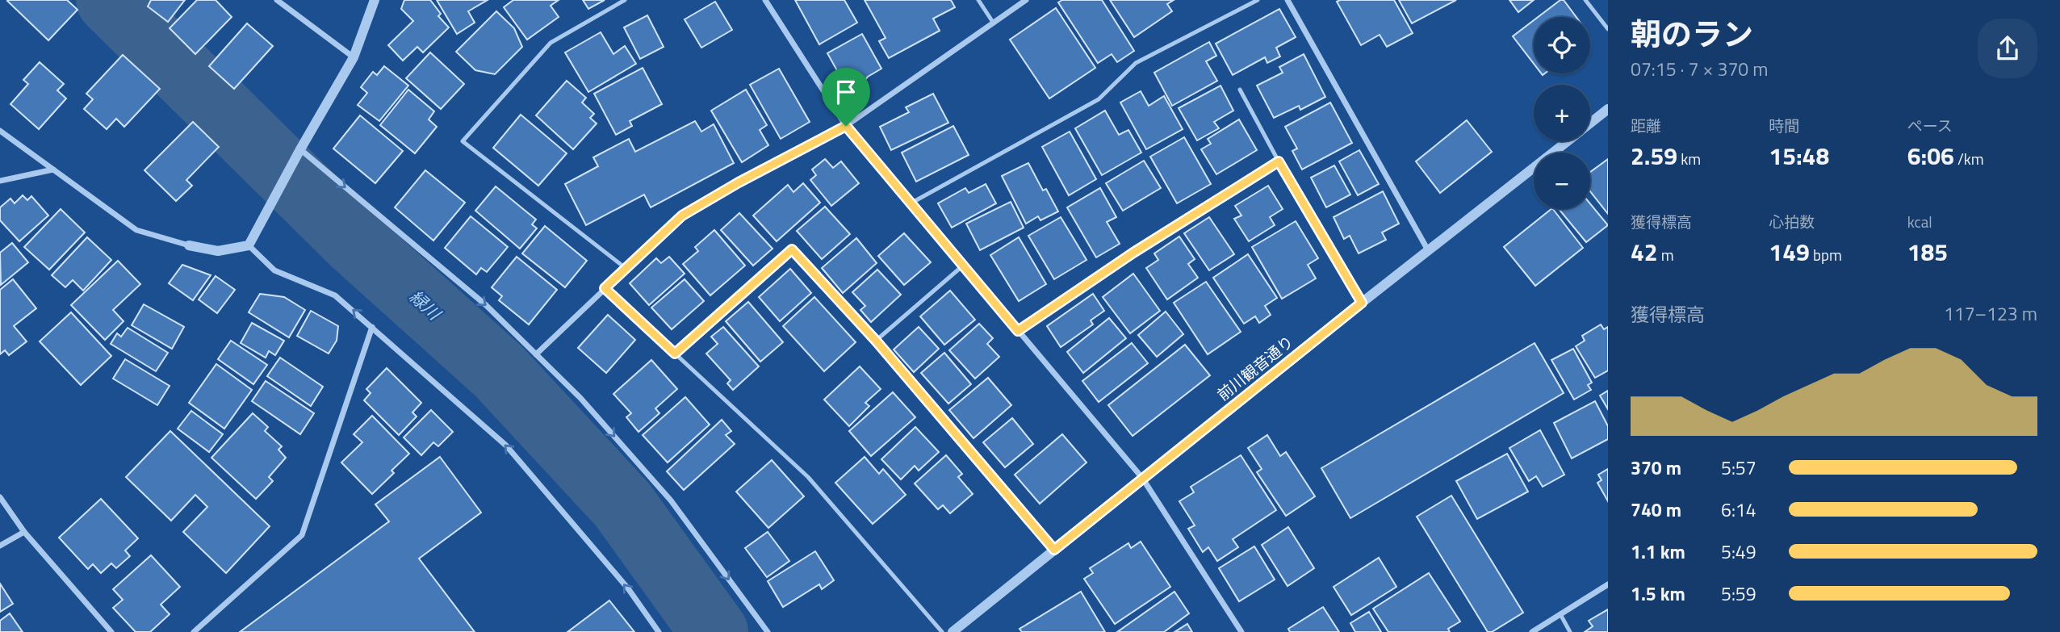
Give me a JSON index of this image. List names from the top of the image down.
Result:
{
  "streets": {
    "street": ["前川観音通り"]
  },
  "water": ["緑川"],
  "page": {
    "heading": ["朝のラン", "07:15 · 7 × 370 m"],
    "map_buttons": ["+", "−"],
    "stats": [
      ["距離", "2.59 km"],
      ["時間", "15:48"],
      ["ペース", "6:06 /km"],
      ["獲得標高", "42 m"],
      ["心拍数", "149 bpm"],
      ["kcal", "185"]
    ],
    "chart": ["獲得標高", "117–123 m"],
    "list": [
      {
        "name": "370 m",
        "note": "5:57"
      },
      {
        "name": "740 m",
        "note": "6:14"
      },
      {
        "name": "1.1 km",
        "note": "5:49"
      },
      {
        "name": "1.5 km",
        "note": "5:59"
      }
    ]
  }
}
